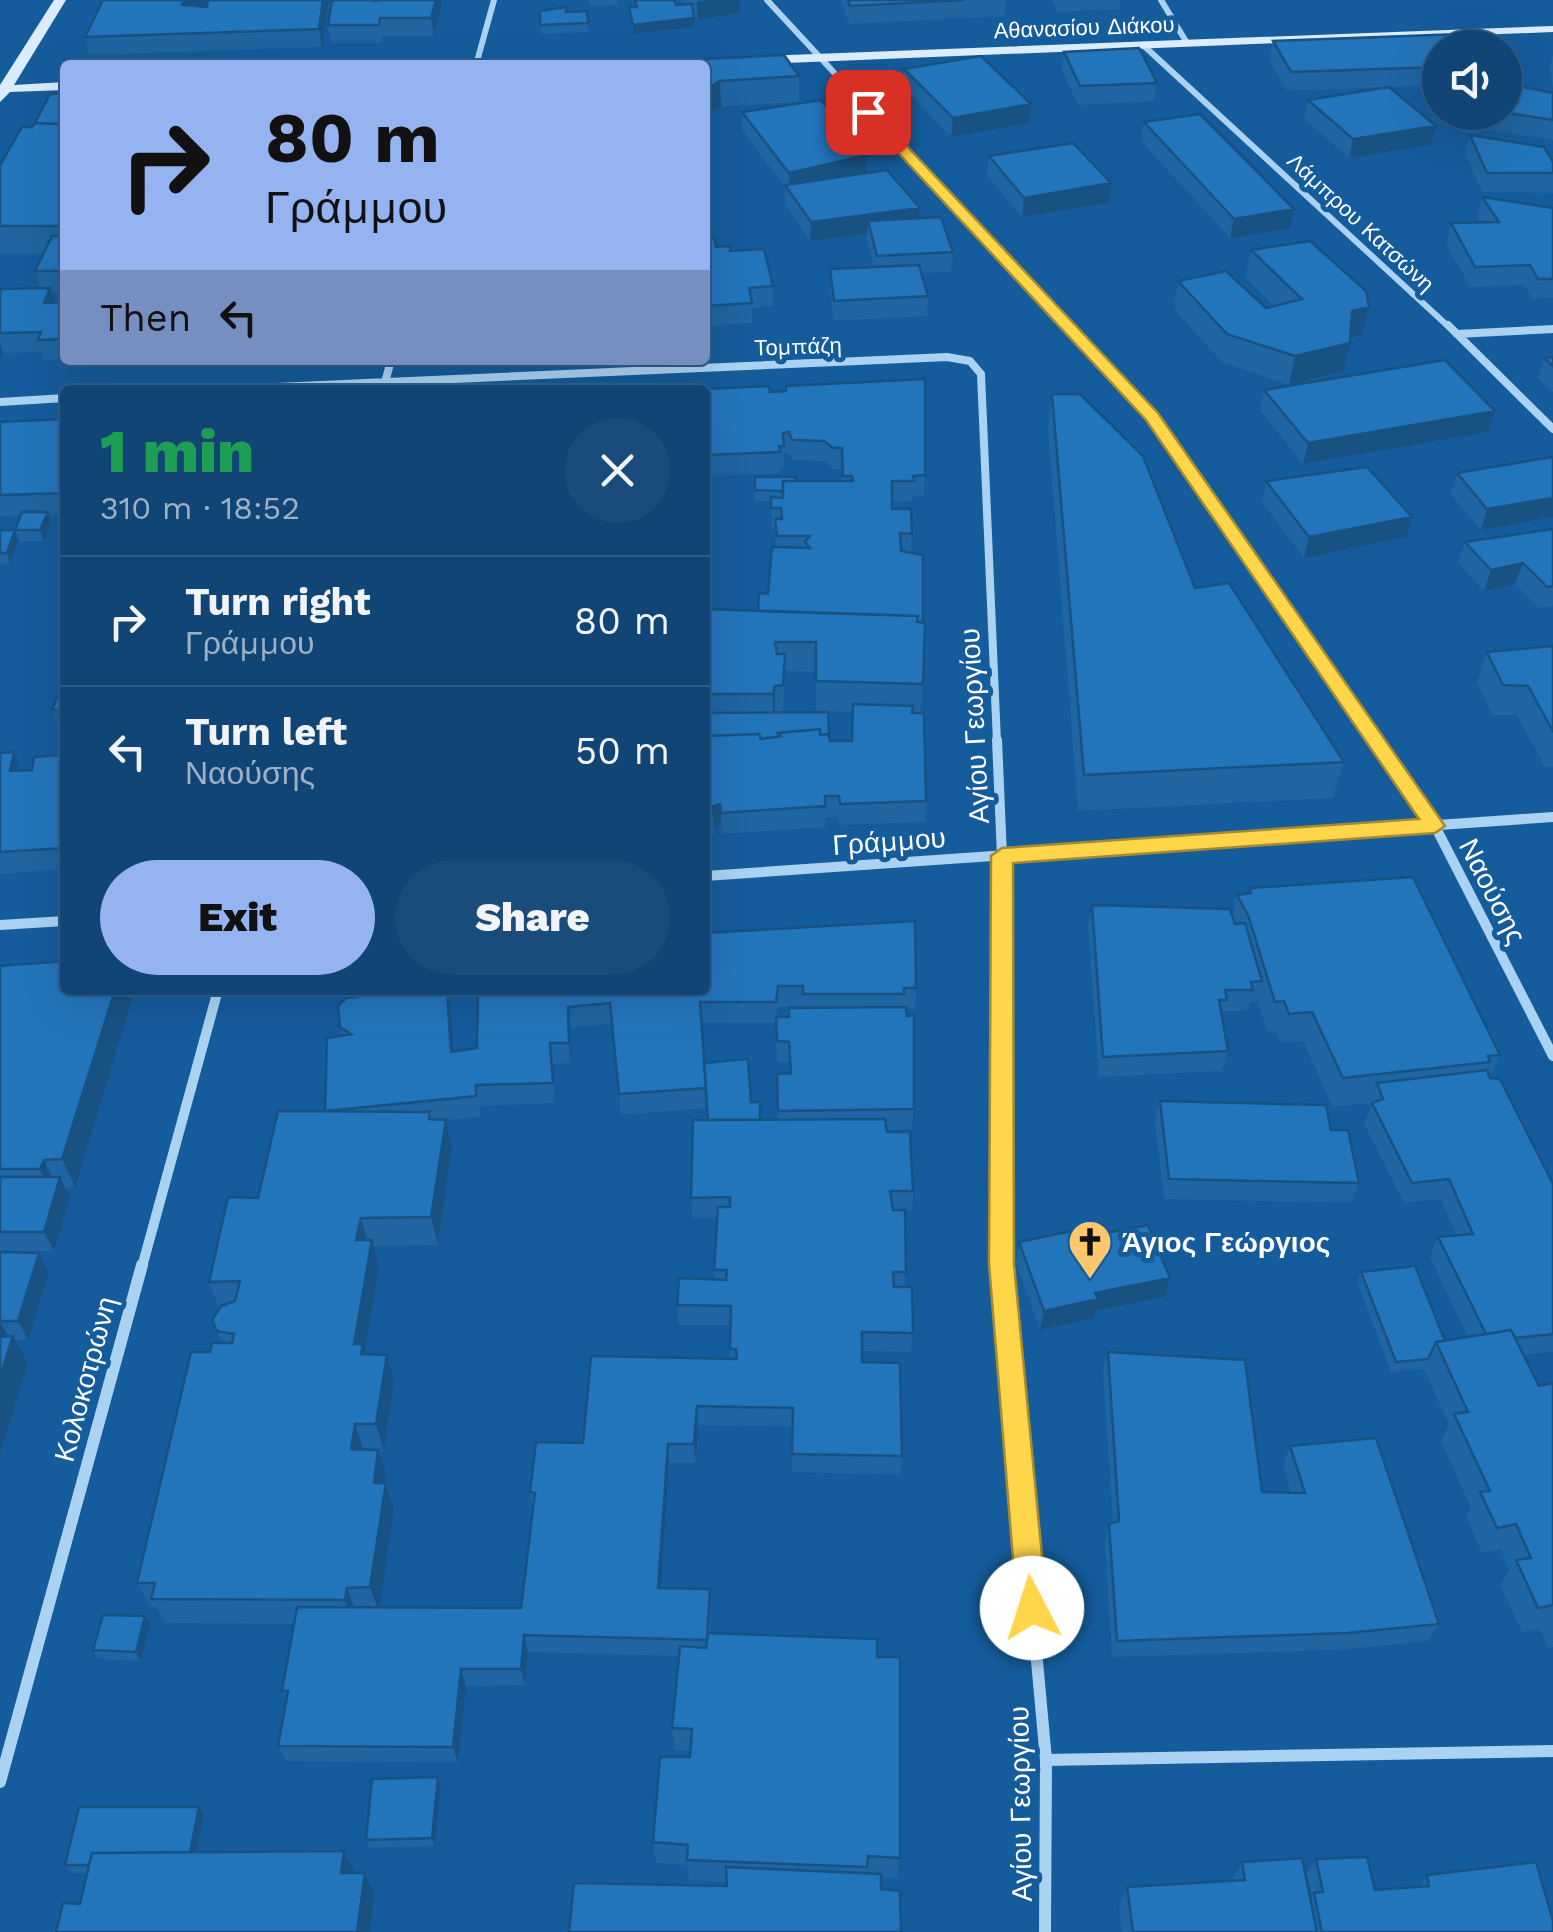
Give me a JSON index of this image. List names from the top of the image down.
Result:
{
  "streets": {
    "street": [
      "Αθανασίου Διάκου",
      "Λάμπρου Κατσώνη",
      "Τομπάζη",
      "Αγίου Γεωργίου",
      "Γράμμου",
      "Ναούσης",
      "Κολοκοτρώνη"
    ]
  },
  "crossings": [
    ["Αθανασίου Διάκου", "Λάμπρου Κατσώνη"],
    ["Αθανασίου Διάκου", "Ναούσης"],
    ["Τομπάζη", "Αγίου Γεωργίου"],
    ["Αγίου Γεωργίου", "Γράμμου"],
    ["Γράμμου", "Ναούσης"]
  ],
  "places": {
    "church": ["Άγιος Γεώργιος"]
  },
  "page": {
    "turn": ["80 m", "Γράμμου"],
    "then": "Then",
    "heading": ["1 min", "310 m · 18:52"],
    "list": [
      {
        "name": "Turn right",
        "note": "Γράμμου",
        "value": "80 m"
      },
      {
        "name": "Turn left",
        "note": "Ναούσης",
        "value": "50 m"
      }
    ],
    "buttons": ["Exit", "Share"]
  }
}
